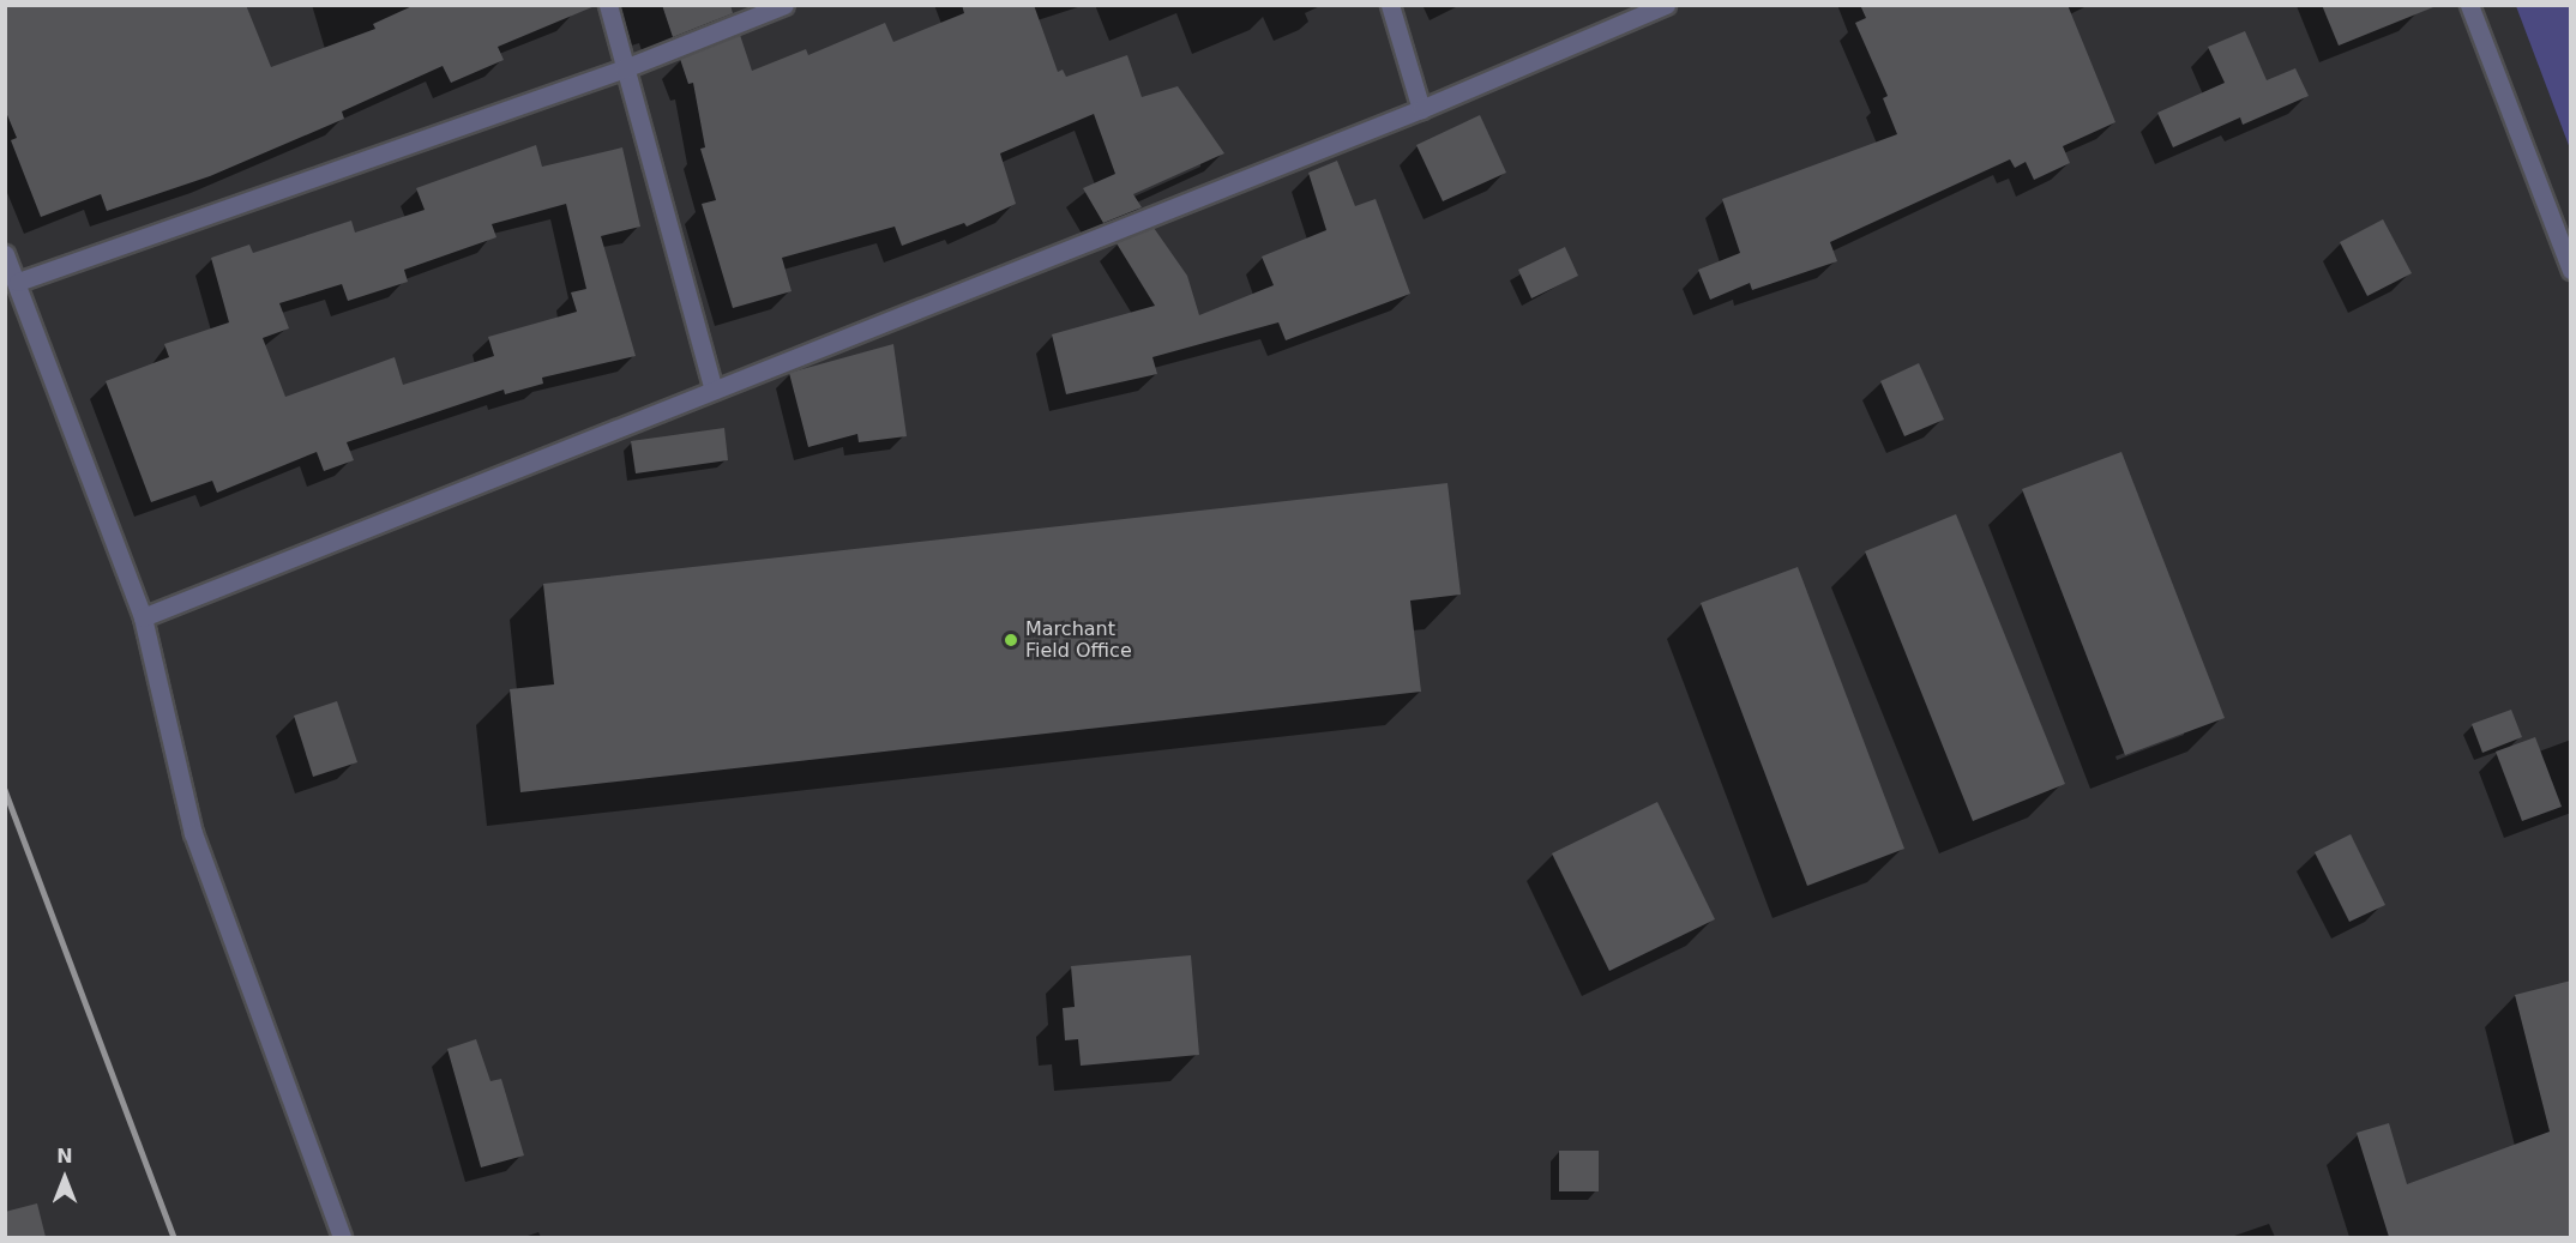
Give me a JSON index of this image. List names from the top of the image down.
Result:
{
  "places": ["Marchant Field Office"],
  "north": "top"
}
